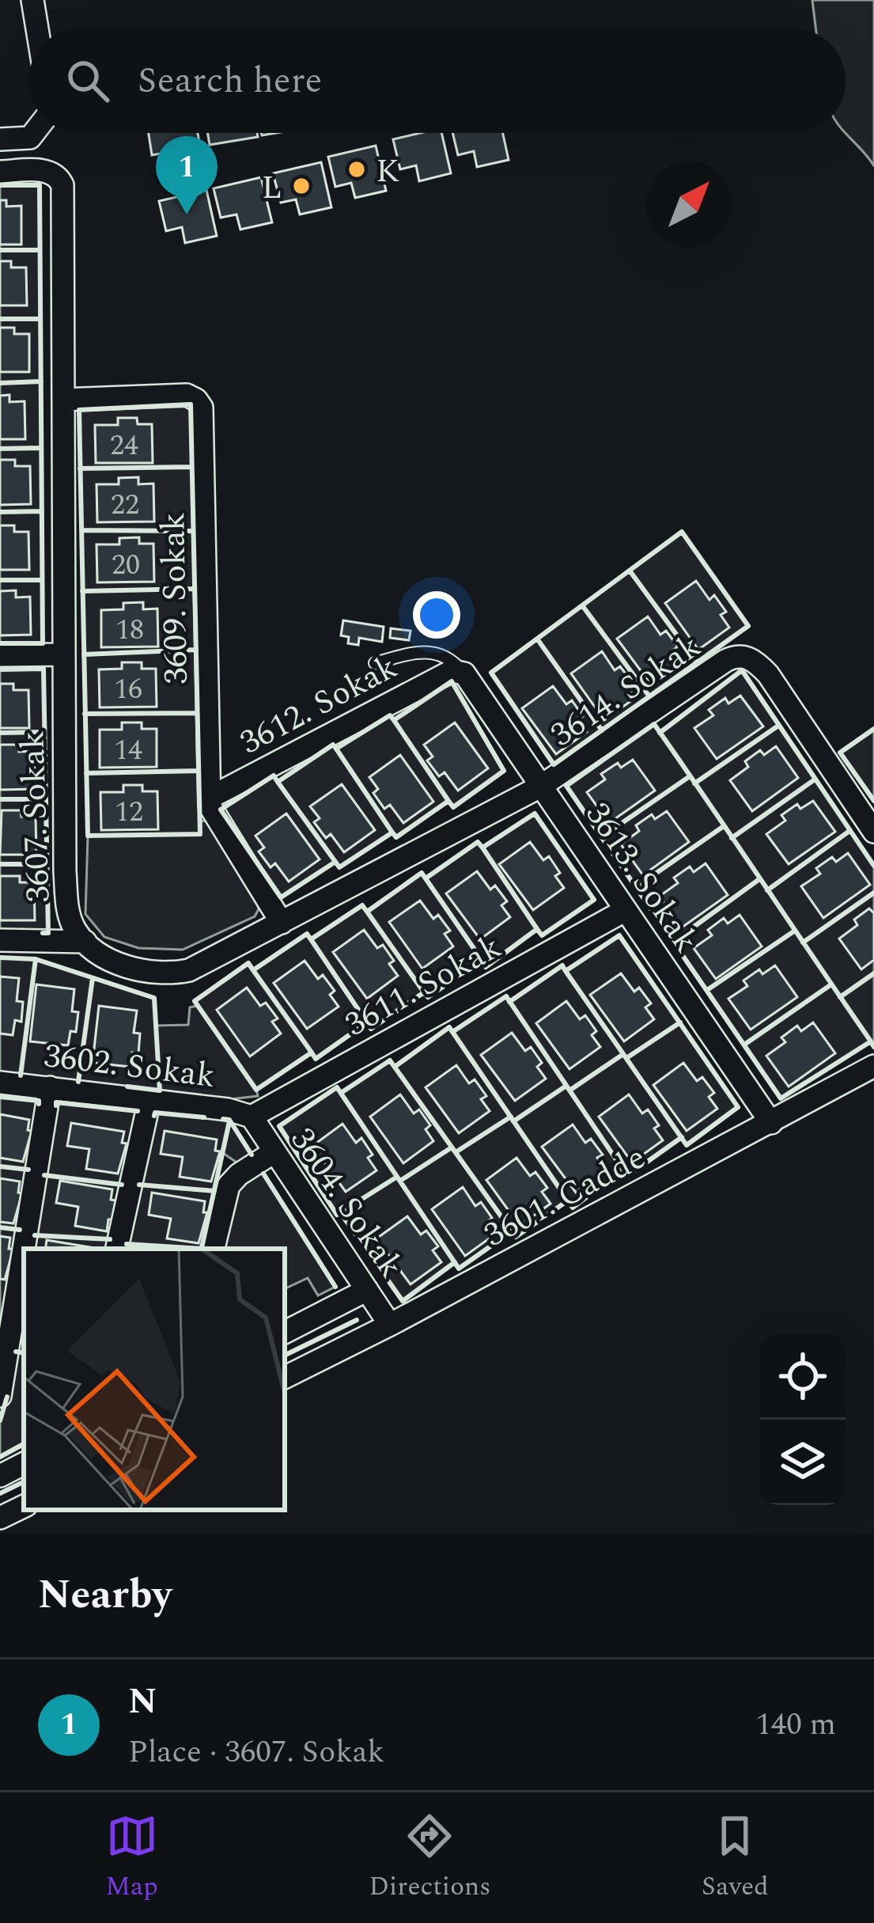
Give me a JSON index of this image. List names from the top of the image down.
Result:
{
  "streets": {
    "street": [
      "3609. Sokak",
      "3614. Sokak",
      "3612. Sokak",
      "3607. Sokak",
      "3613. Sokak",
      "3611. Sokak",
      "3602. Sokak",
      "3601. Cadde",
      "3604. Sokak"
    ]
  },
  "crossings": [
    ["3609. Sokak", "3612. Sokak"],
    ["3609. Sokak", "3607. Sokak"],
    ["3614. Sokak", "3607. Sokak"],
    ["3614. Sokak", "3613. Sokak"],
    ["3612. Sokak", "3613. Sokak"],
    ["3607. Sokak", "3613. Sokak"],
    ["3613. Sokak", "3611. Sokak"],
    ["3613. Sokak", "3601. Cadde"],
    ["3611. Sokak", "3602. Sokak"],
    ["3611. Sokak", "3604. Sokak"],
    ["3602. Sokak", "3604. Sokak"],
    ["3601. Cadde", "3604. Sokak"]
  ],
  "places": ["K", "L"],
  "house_numbers": [
    "24",
    "22",
    "20",
    "18",
    "16",
    "14",
    "12"
  ],
  "north": "top right",
  "page": {
    "search": "Search here",
    "pins": "1",
    "heading": "Nearby",
    "list": [
      {
        "mark": "1",
        "name": "N",
        "note": "Place · 3607. Sokak",
        "value": "140 m"
      }
    ],
    "nav": ["Map", "Directions", "Saved"]
  }
}
